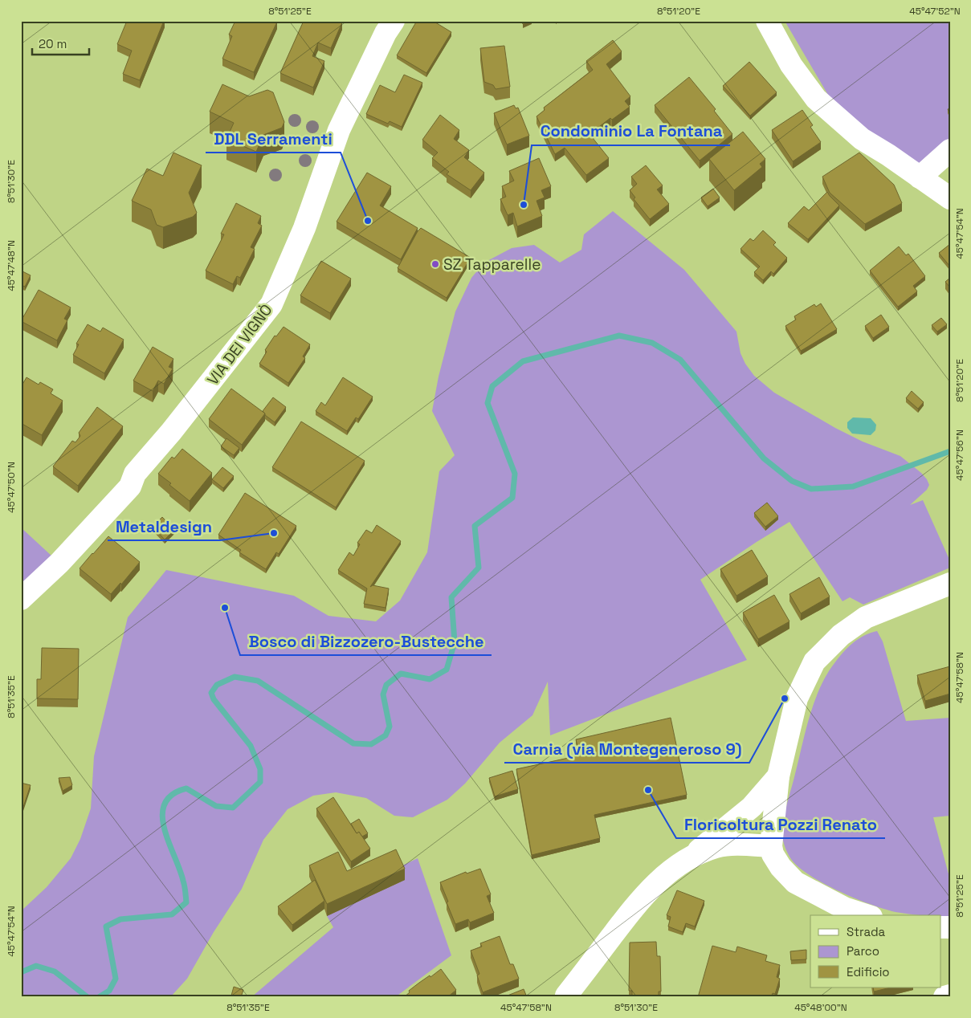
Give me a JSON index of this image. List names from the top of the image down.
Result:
{
  "streets": {
    "street": ["VIA DEI VIGNÒ"]
  },
  "places": [
    "Condominio La Fontana",
    "DDL Serramenti",
    "SZ Tapparelle",
    "Metaldesign",
    "Bosco di Bizzozero-Bustecche",
    "Carnia (via Montegeneroso 9)",
    "Floricoltura Pozzi Renato"
  ],
  "legend": ["Strada", "Parco", "Edificio"],
  "scale_bar": "20 m",
  "coordinates": [
    "8°51'25\"E",
    "8°51'20\"E",
    "45°47'52\"N",
    "8°51'30\"E",
    "45°47'54\"N",
    "45°47'48\"N",
    "45°47'56\"N",
    "45°47'50\"N",
    "45°47'58\"N",
    "8°51'35\"E",
    "45°48'00\"N"
  ]
}
